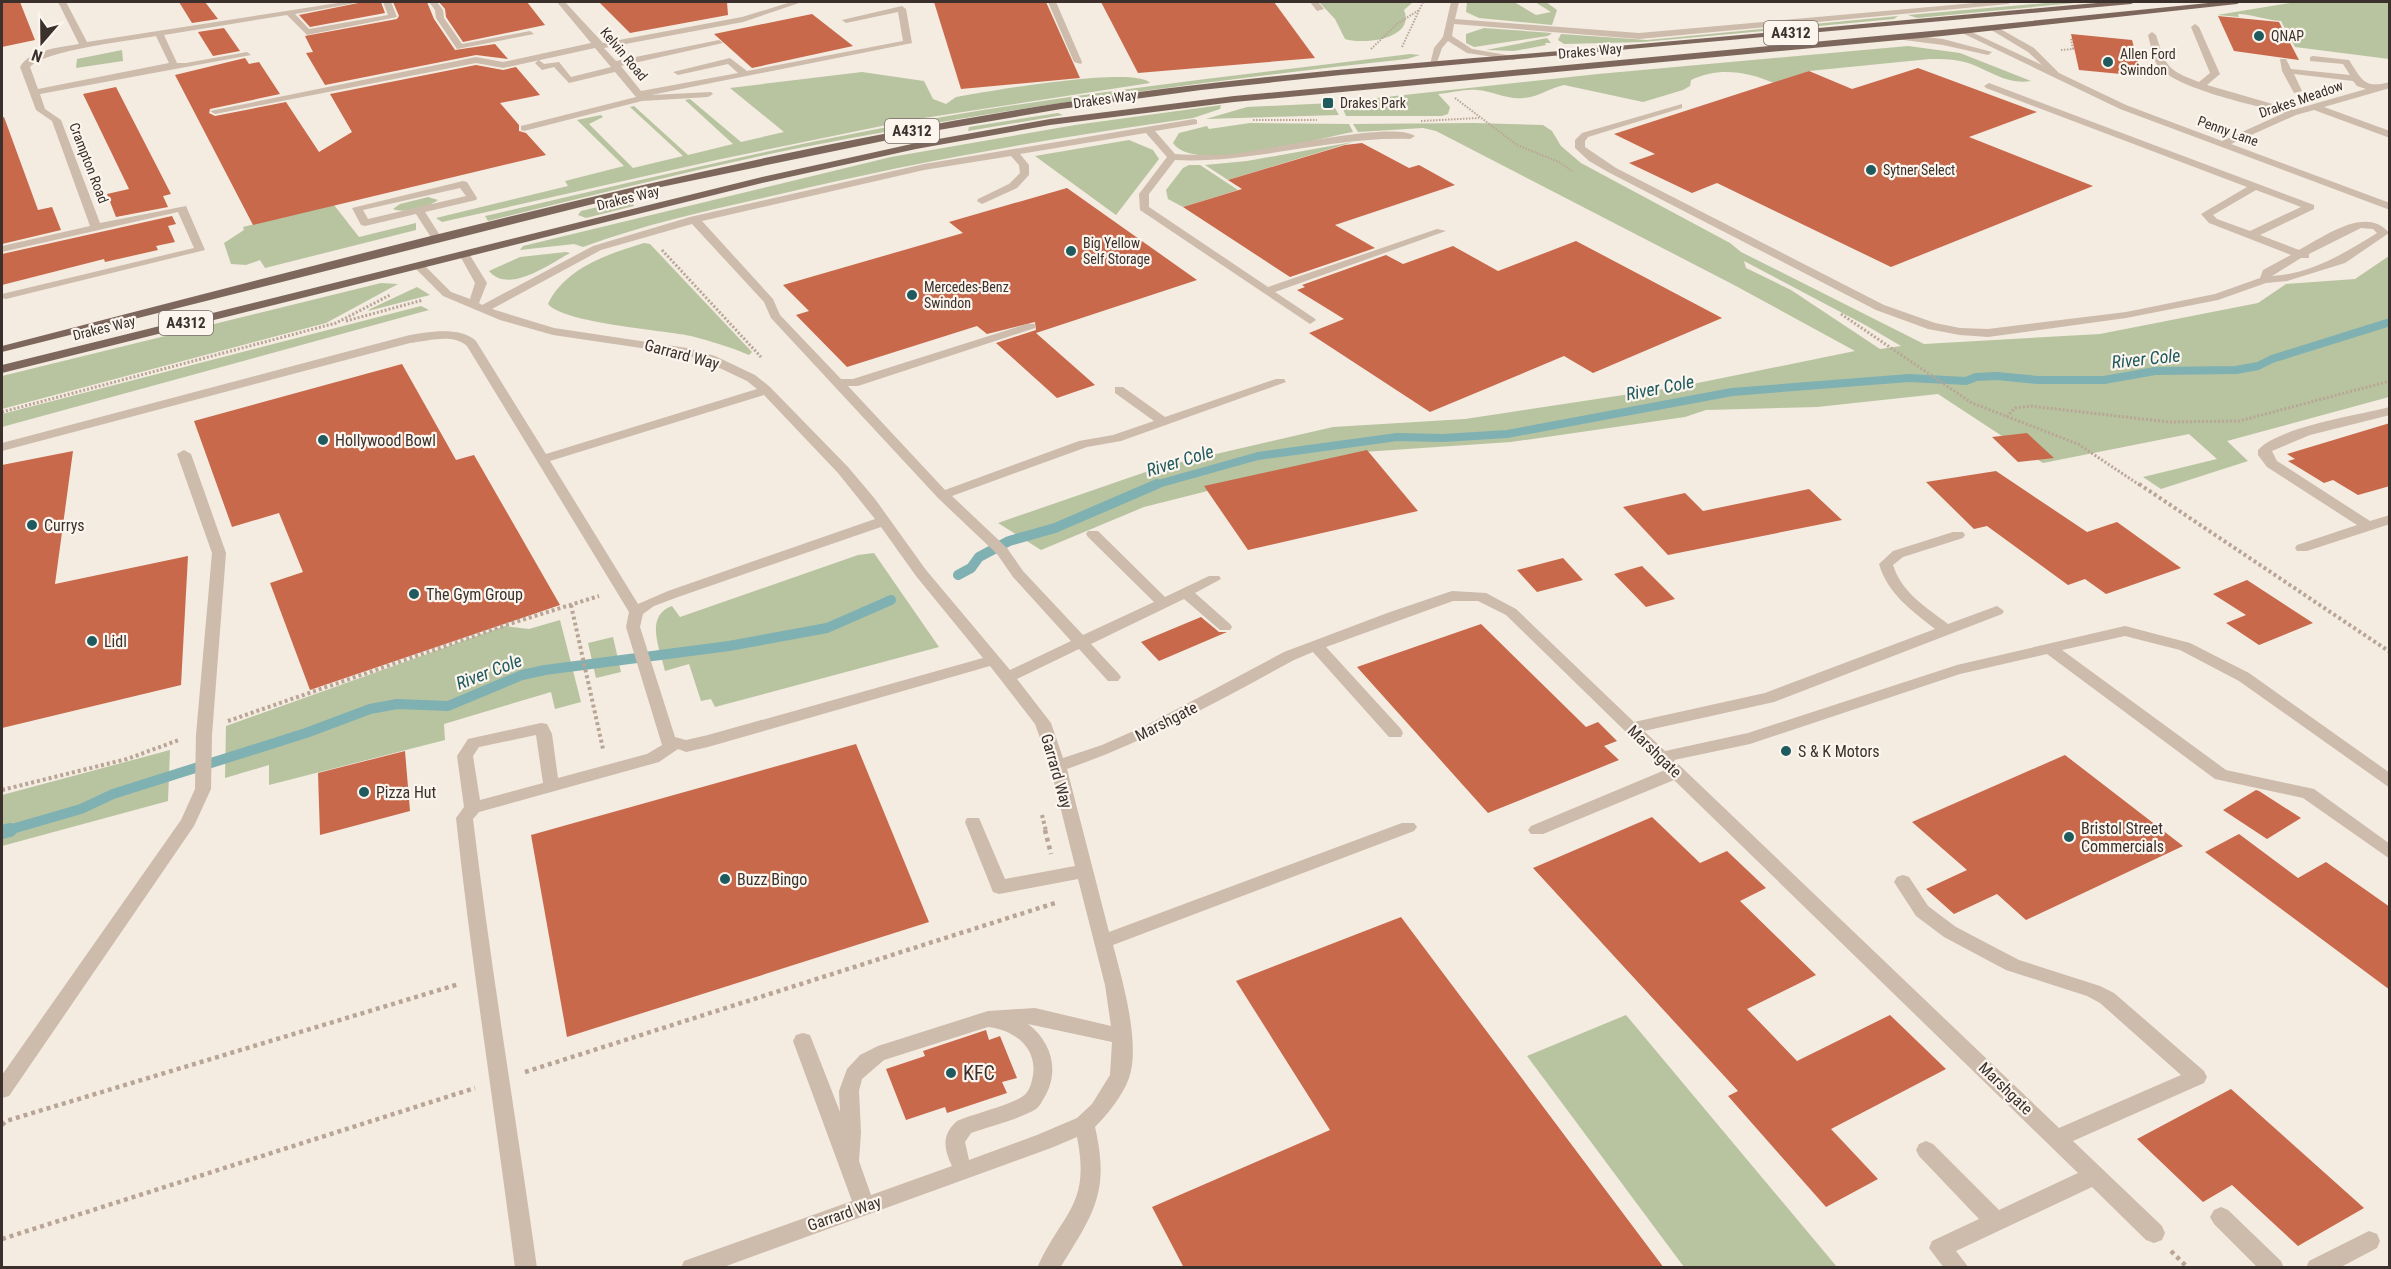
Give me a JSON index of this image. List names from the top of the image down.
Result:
{
  "streets": {
    "main road": ["A4312", "Drakes Way"],
    "street": [
      "Kelvin Road",
      "Drakes Meadow",
      "Penny Lane",
      "Crampton Road",
      "Garrard Way",
      "Marshgate"
    ]
  },
  "crossings": [
    ["Drakes Way", "Penny Lane"],
    ["Drakes Way", "Garrard Way"],
    ["Drakes Meadow", "Penny Lane"],
    ["Garrard Way", "Marshgate"]
  ],
  "water": ["River Cole"],
  "places": {
    "other": [
      "QNAP",
      "Allen Ford Swindon",
      "Sytner Select",
      "Big Yellow Self Storage",
      "Mercedes-Benz Swindon",
      "Hollywood Bowl",
      "Currys",
      "The Gym Group",
      "Lidl",
      "S & K Motors",
      "Pizza Hut",
      "Bristol Street Commercials",
      "Buzz Bingo",
      "KFC"
    ],
    "transit": ["Drakes Park"]
  },
  "north": "bottom"
}
